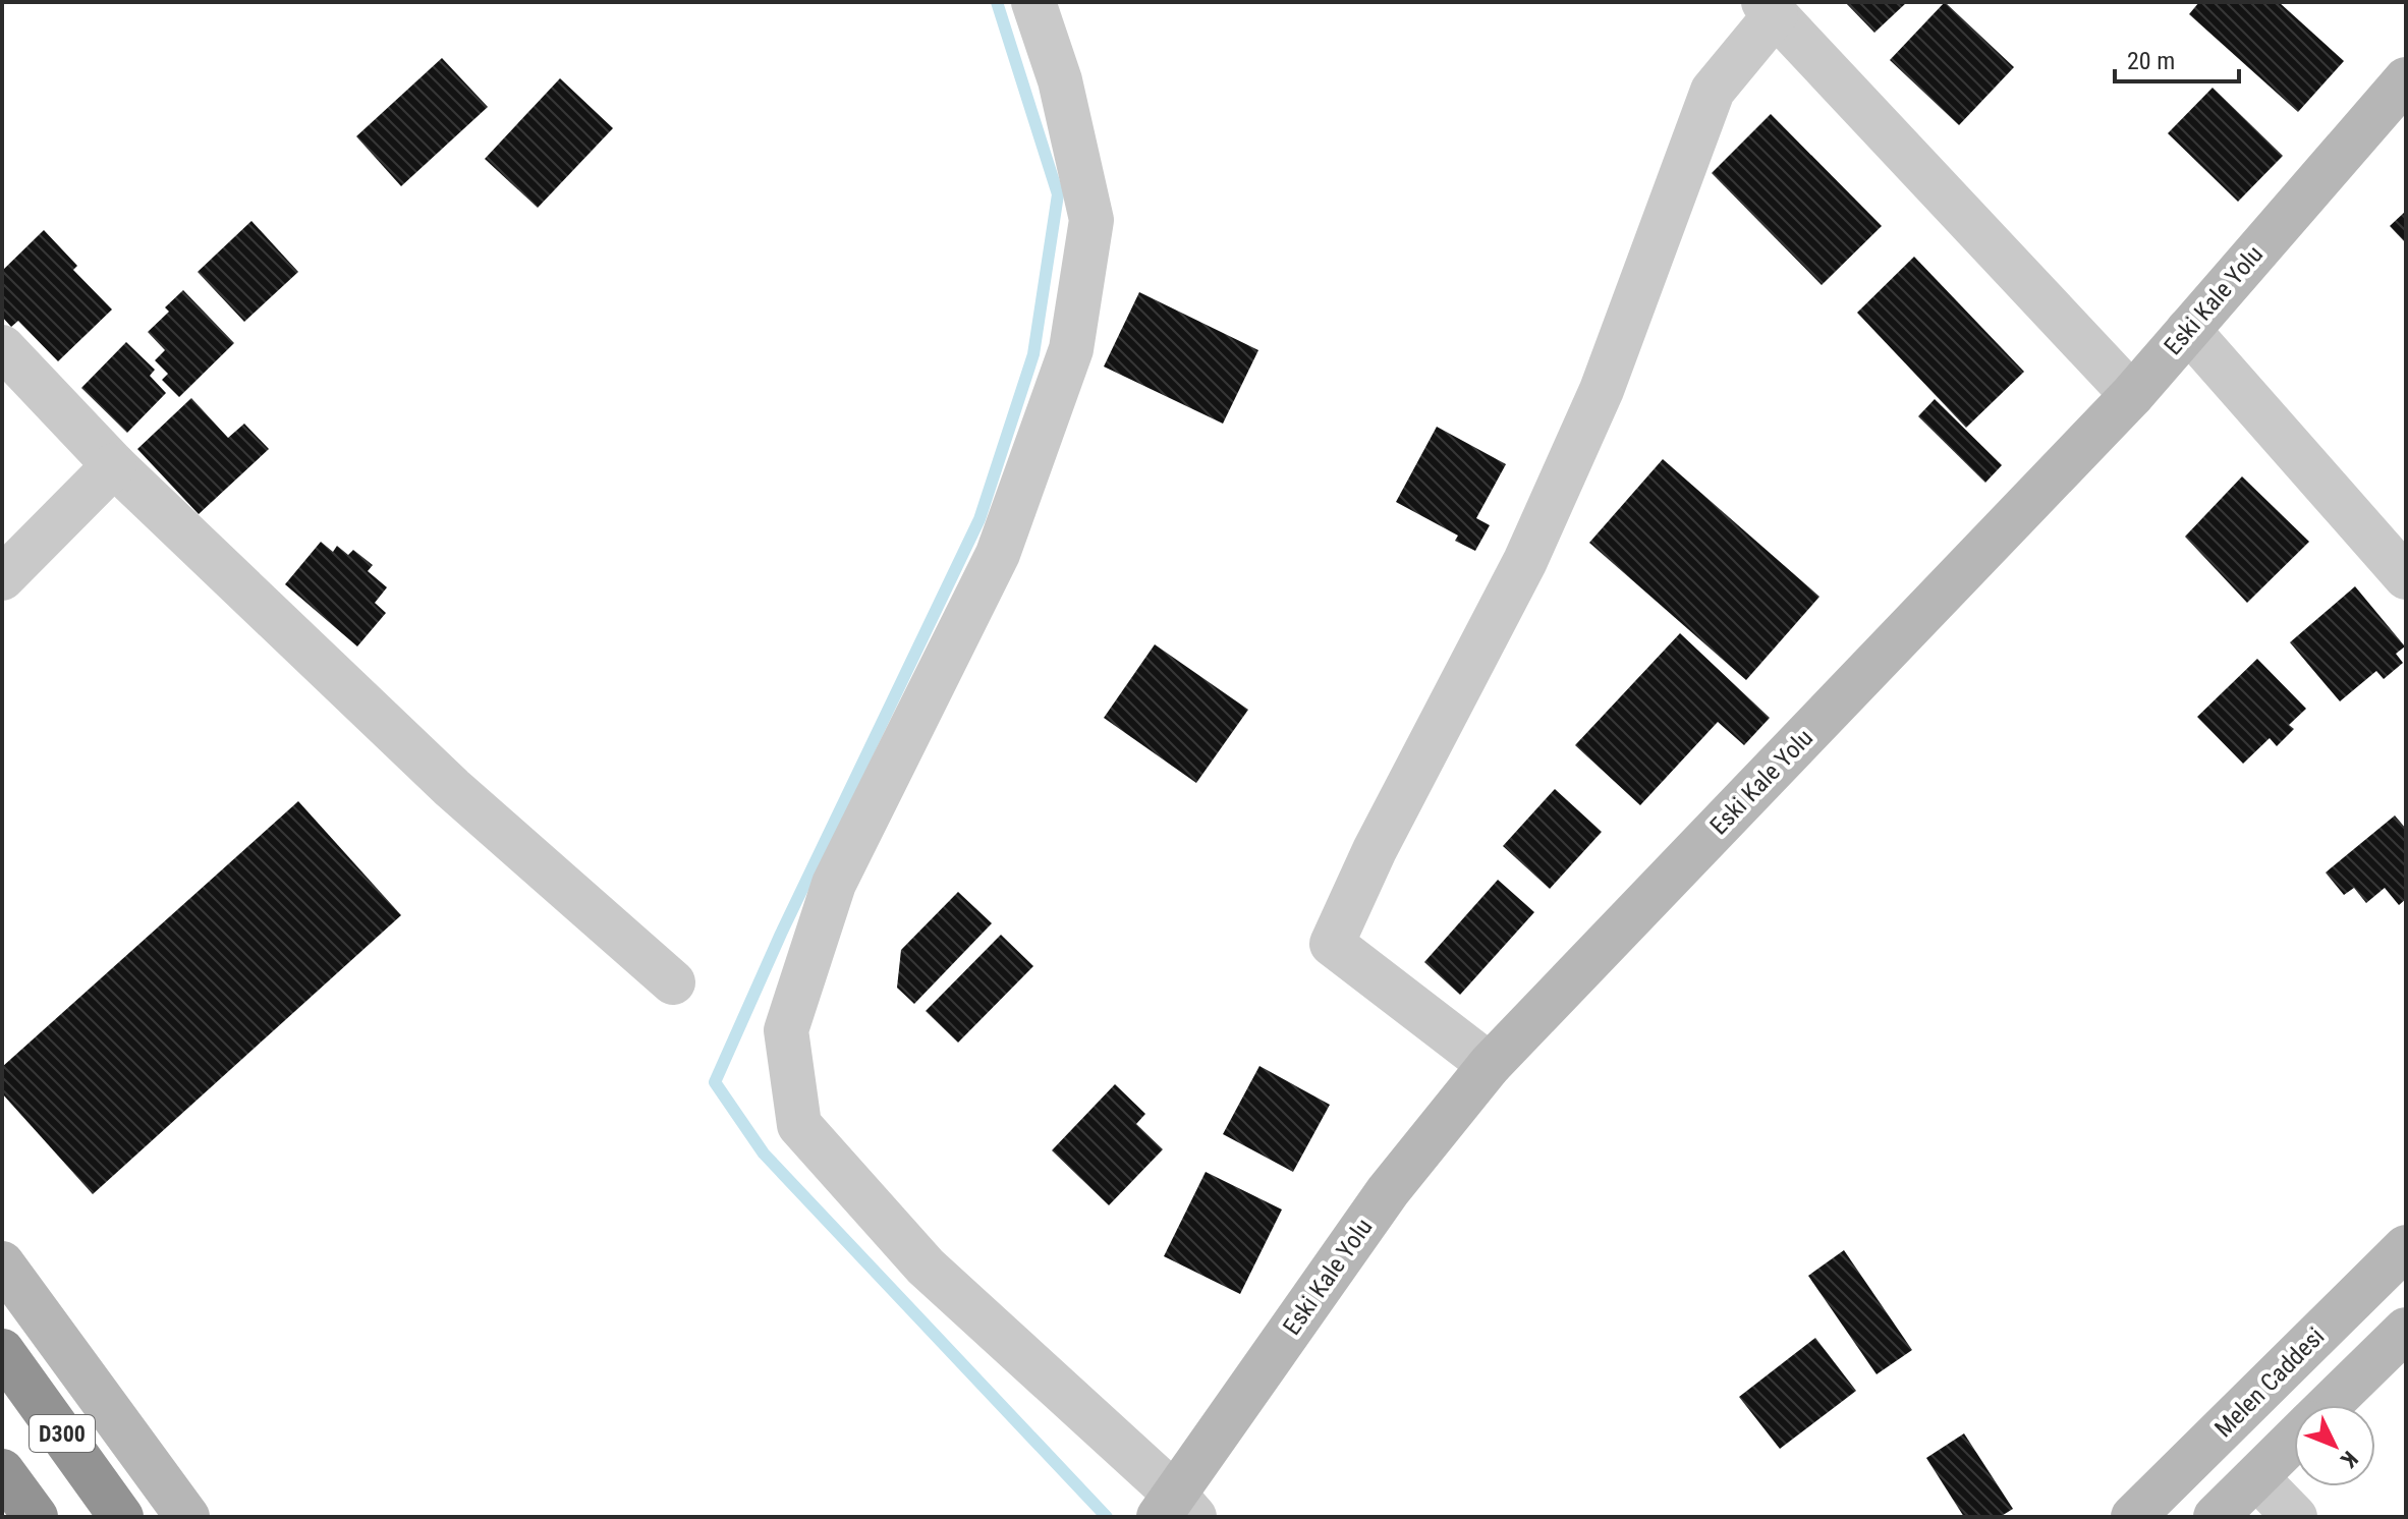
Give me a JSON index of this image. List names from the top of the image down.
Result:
{
  "streets": {
    "highway": ["D300"],
    "street": ["Eski Kale Yolu", "Melen Caddesi"]
  },
  "scale_bar": "20 m",
  "north": "bottom right"
}
